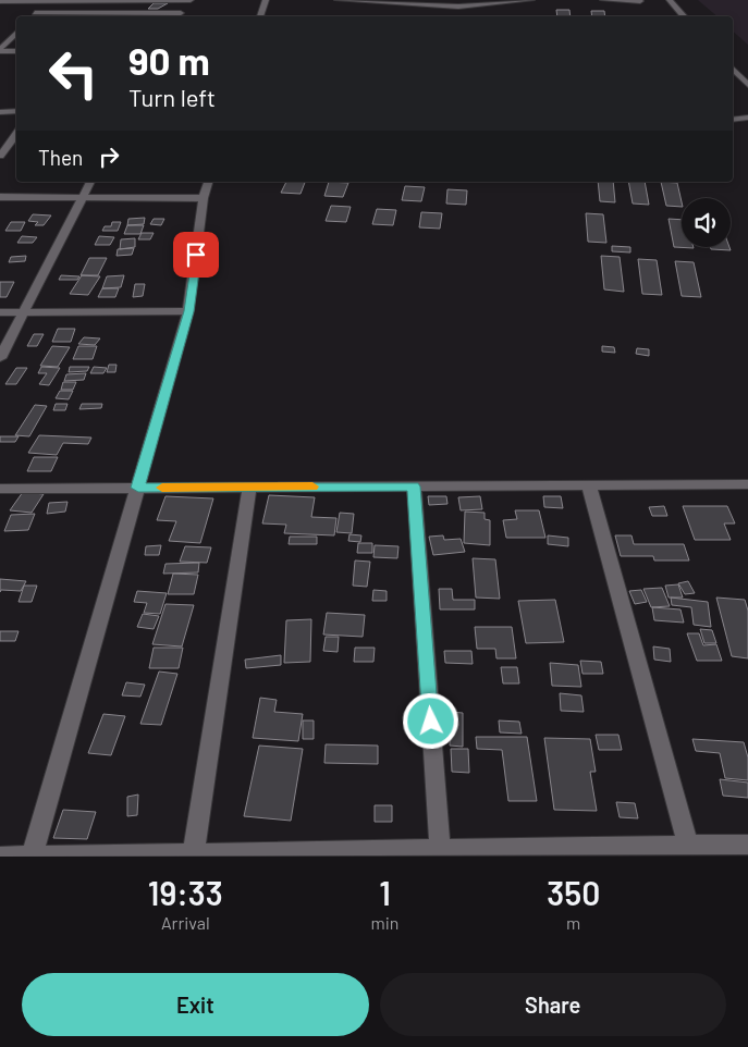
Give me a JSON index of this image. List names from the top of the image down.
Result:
{
  "page": {
    "turn": ["90 m", "Turn left"],
    "then": "Then",
    "eta": [
      "19:33",
      "Arrival",
      "1",
      "min",
      "350",
      "m"
    ],
    "buttons": ["Exit", "Share"]
  }
}
